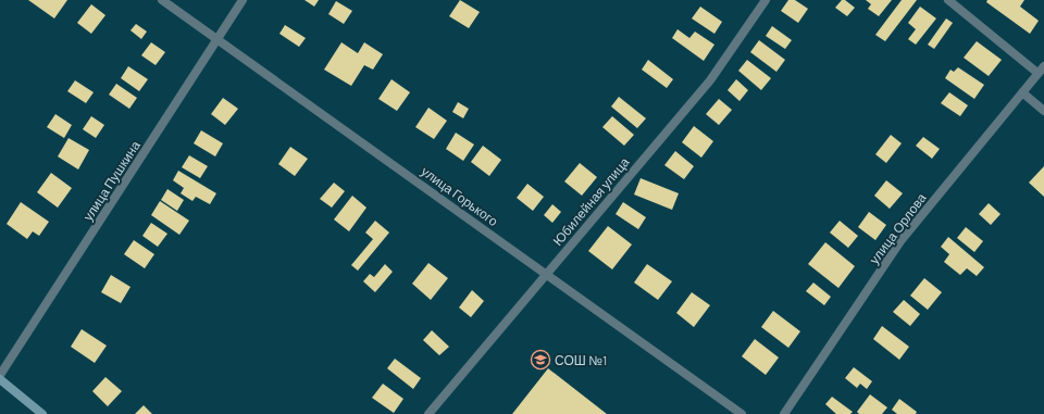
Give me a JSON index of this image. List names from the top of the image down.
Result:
{
  "streets": {
    "street": [
      "улица Пушкина",
      "улица Горького",
      "Юбилейная улица",
      "улица Орлова"
    ]
  },
  "crossings": [
    ["улица Пушкина", "улица Горького"],
    ["улица Горького", "Юбилейная улица"]
  ],
  "places": {
    "school or university": ["СОШ №1"]
  }
}
